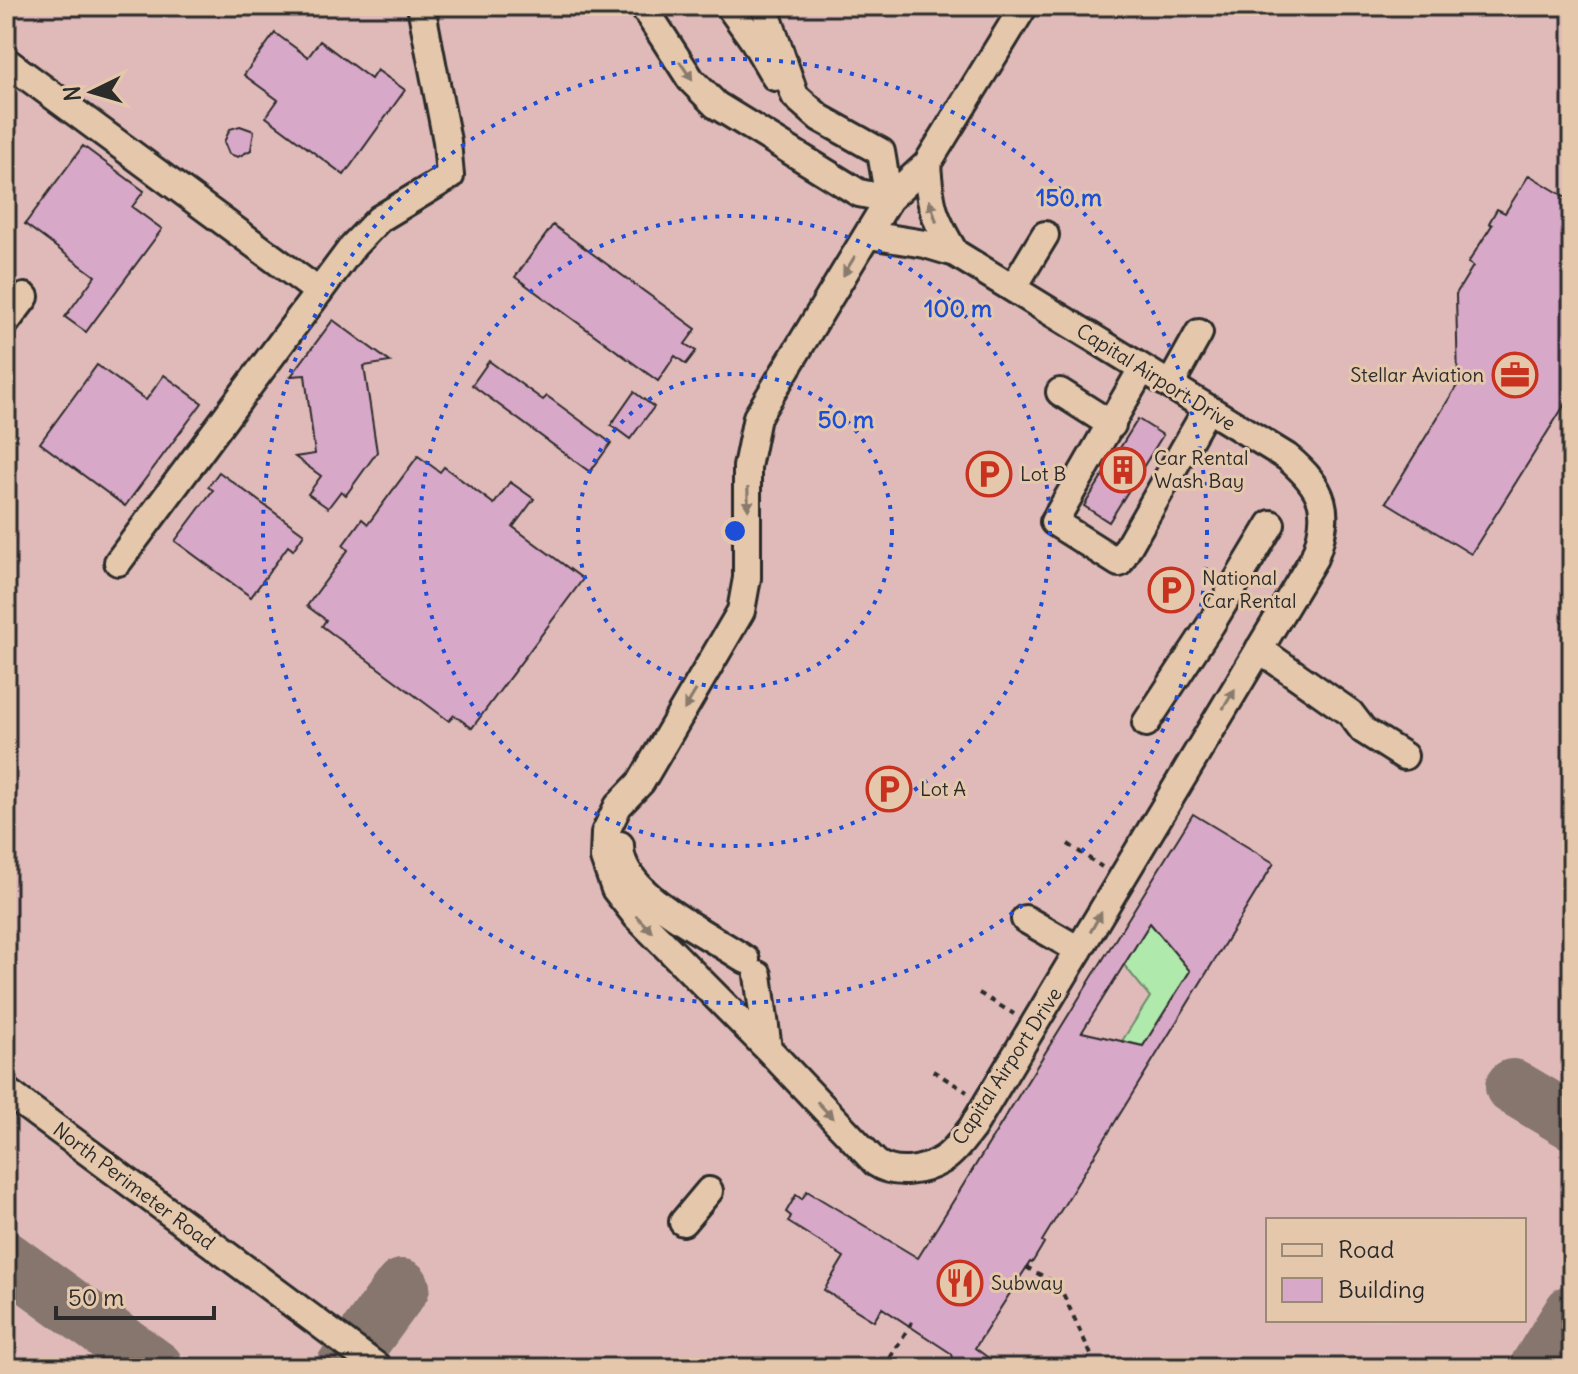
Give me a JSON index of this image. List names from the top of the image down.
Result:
{
  "streets": {
    "street": ["Capital Airport Drive", "North Perimeter Road"]
  },
  "places": {
    "office": ["Stellar Aviation"],
    "building": ["Car Rental Wash Bay"],
    "parking": ["Lot B", "National Car Rental", "Lot A"],
    "restaurant": ["Subway"]
  },
  "legend": ["Road", "Building"],
  "scale_bar": "50 m",
  "north": "left",
  "rings": ["150 m", "100 m", "50 m"]
}
